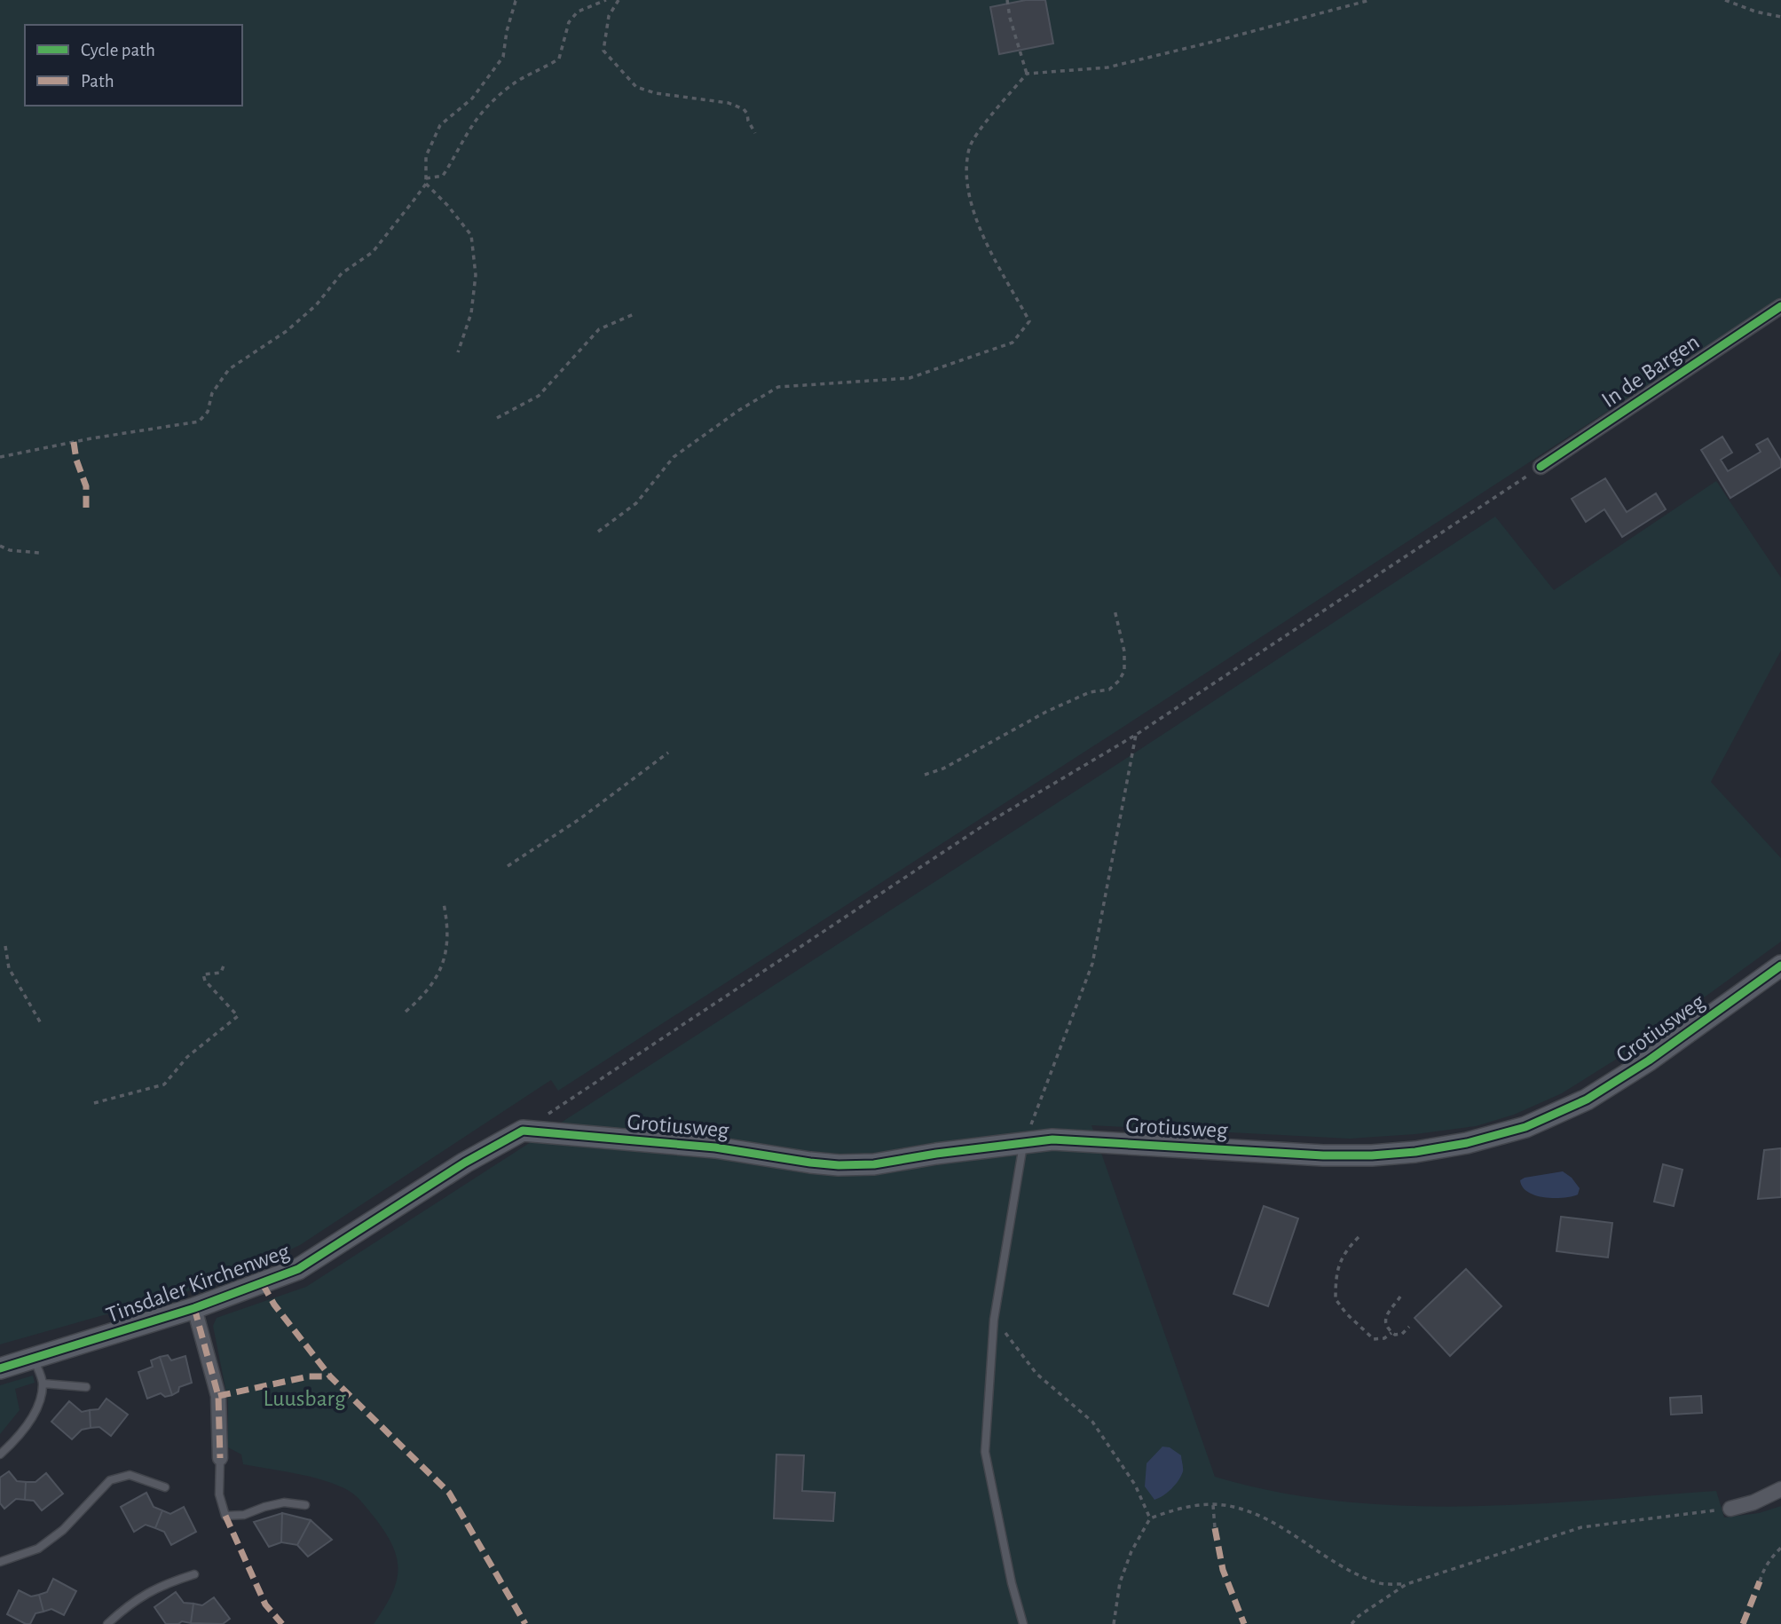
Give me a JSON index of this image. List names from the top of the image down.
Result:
{
  "streets": {
    "street": ["In de Bargen", "Grotiusweg", "Tinsdaler Kirchenweg"]
  },
  "crossings": [
    ["Grotiusweg", "Tinsdaler Kirchenweg"]
  ],
  "parks": ["Luusbarg"],
  "legend": ["Cycle path", "Path"]
}
